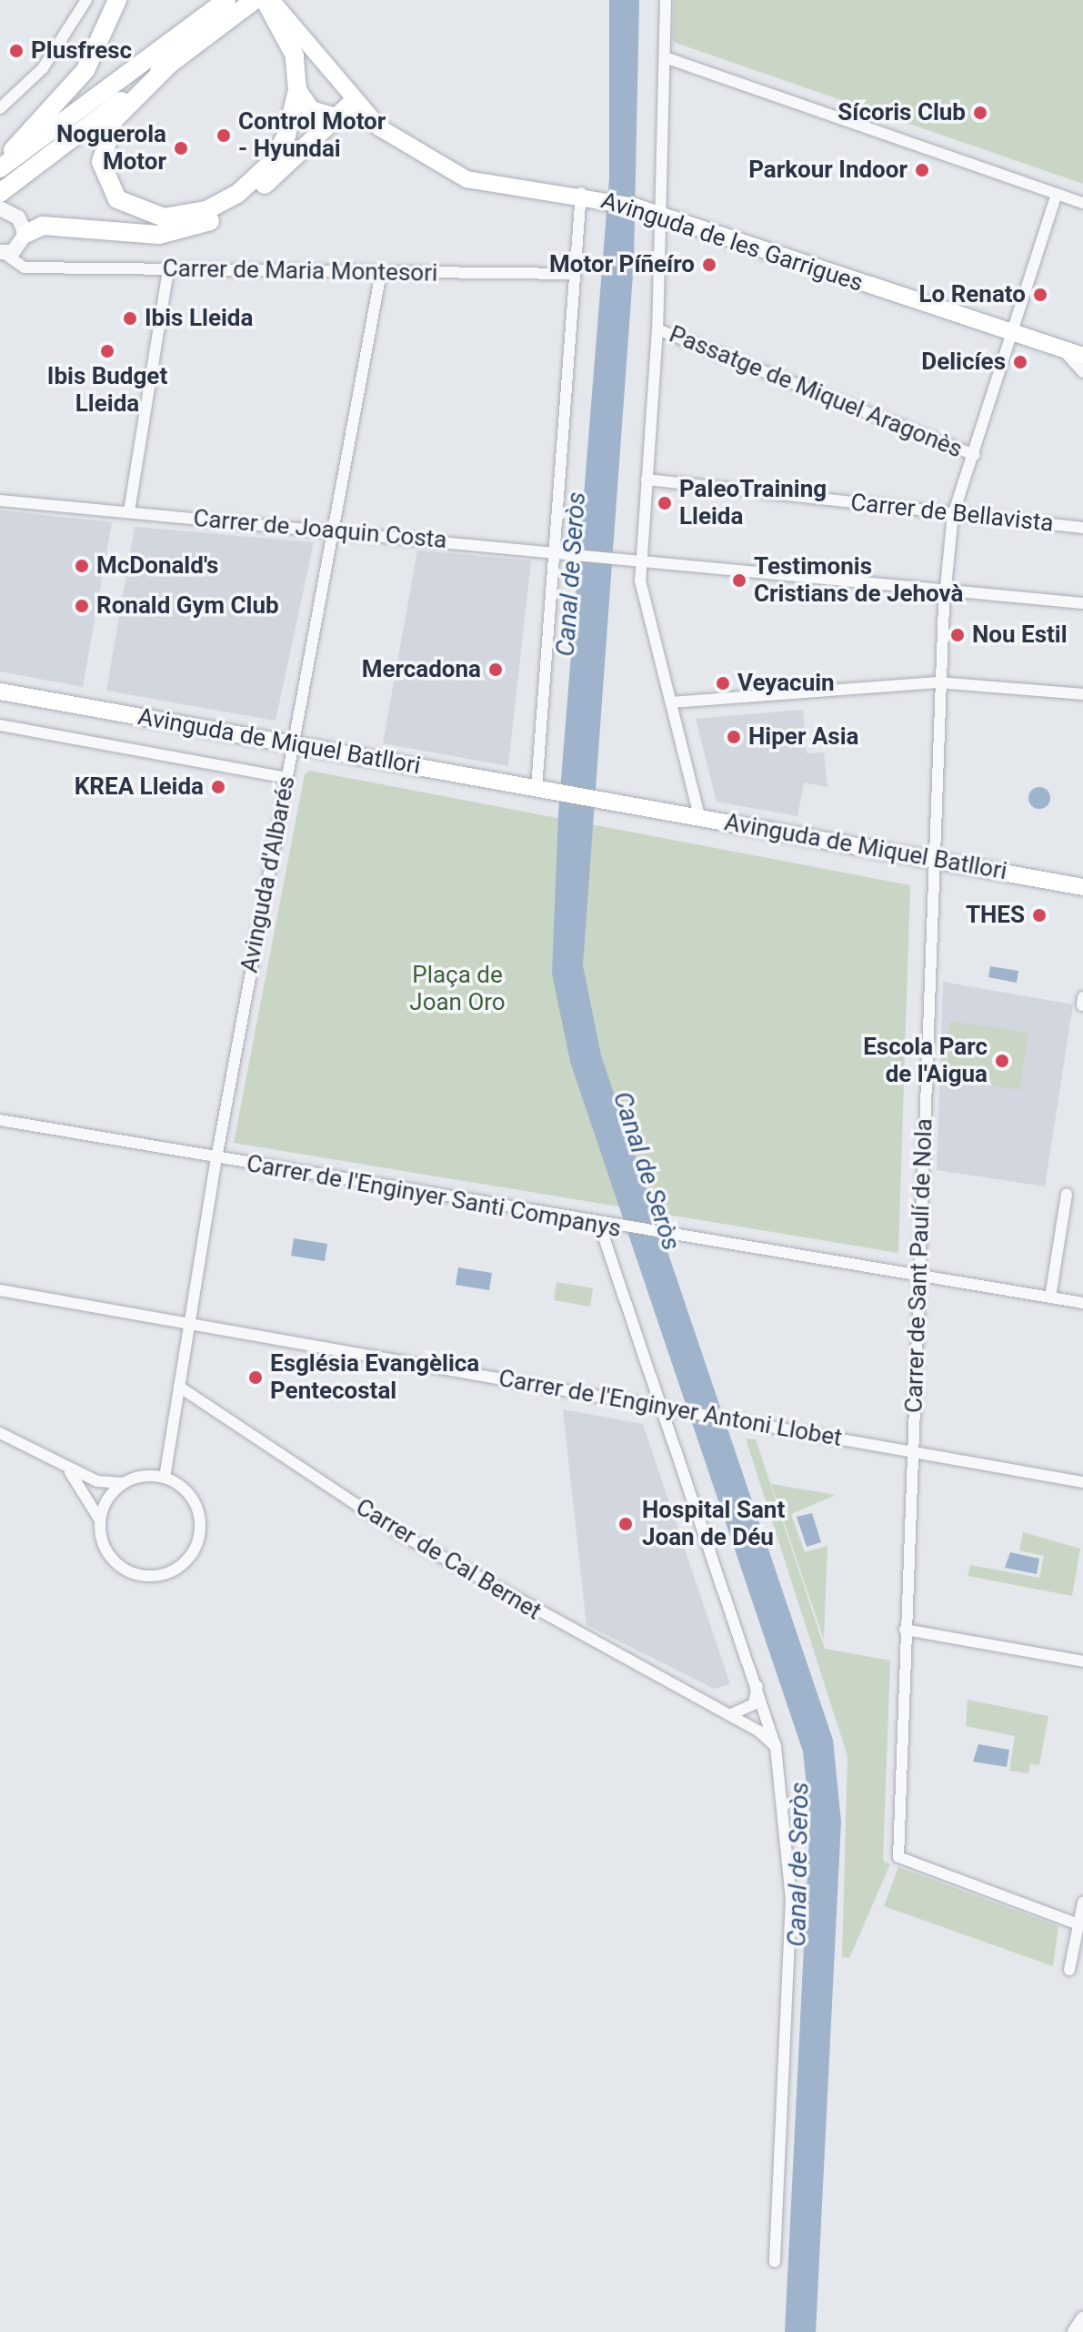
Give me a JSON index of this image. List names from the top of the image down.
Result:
{
  "streets": {
    "main road": ["Avinguda de les Garrigues", "Avinguda de Miquel Batllori"],
    "street": [
      "Carrer de Maria Montesori",
      "Passatge de Miquel Aragonès",
      "Carrer de Bellavista",
      "Carrer de Joaquin Costa",
      "Avinguda d'Albarés",
      "Carrer de l'Enginyer Santi Companys",
      "Carrer de Sant Paulí de Nola",
      "Carrer de l'Enginyer Antoni Llobet",
      "Carrer de Cal Bernet"
    ]
  },
  "crossings": [
    ["Avinguda de les Garrigues", "Carrer de Sant Paulí de Nola"],
    ["Carrer de Maria Montesori", "Avinguda d'Albarés"],
    ["Passatge de Miquel Aragonès", "Carrer de Sant Paulí de Nola"],
    ["Carrer de Bellavista", "Carrer de Sant Paulí de Nola"],
    ["Carrer de Joaquin Costa", "Avinguda d'Albarés"],
    ["Carrer de Joaquin Costa", "Carrer de Sant Paulí de Nola"],
    ["Avinguda de Miquel Batllori", "Avinguda d'Albarés"],
    ["Avinguda de Miquel Batllori", "Carrer de Sant Paulí de Nola"],
    ["Avinguda d'Albarés", "Carrer de l'Enginyer Santi Companys"],
    ["Avinguda d'Albarés", "Carrer de l'Enginyer Antoni Llobet"],
    ["Avinguda d'Albarés", "Carrer de Cal Bernet"],
    ["Carrer de l'Enginyer Santi Companys", "Carrer de Sant Paulí de Nola"],
    ["Carrer de Sant Paulí de Nola", "Carrer de l'Enginyer Antoni Llobet"]
  ],
  "water": ["Canal de Seròs"],
  "parks": ["Plaça de Joan Oro"],
  "places": [
    "Plusfresc",
    "Sícoris Club",
    "Control Motor - Hyundai",
    "Noguerola Motor",
    "Parkour Indoor",
    "Motor Píñeíro",
    "Lo Renato",
    "Ibis Lleida",
    "Ibis Budget Lleida",
    "Delicíes",
    "PaleoTraining Lleida",
    "McDonald's",
    "Testimonis Cristians de Jehovà",
    "Ronald Gym Club",
    "Nou Estil",
    "Mercadona",
    "Veyacuin",
    "Hiper Asia",
    "KREA Lleida",
    "THES",
    "Escola Parc de l'Aigua",
    "Església Evangèlica Pentecostal",
    "Hospital Sant Joan de Déu"
  ]
}
